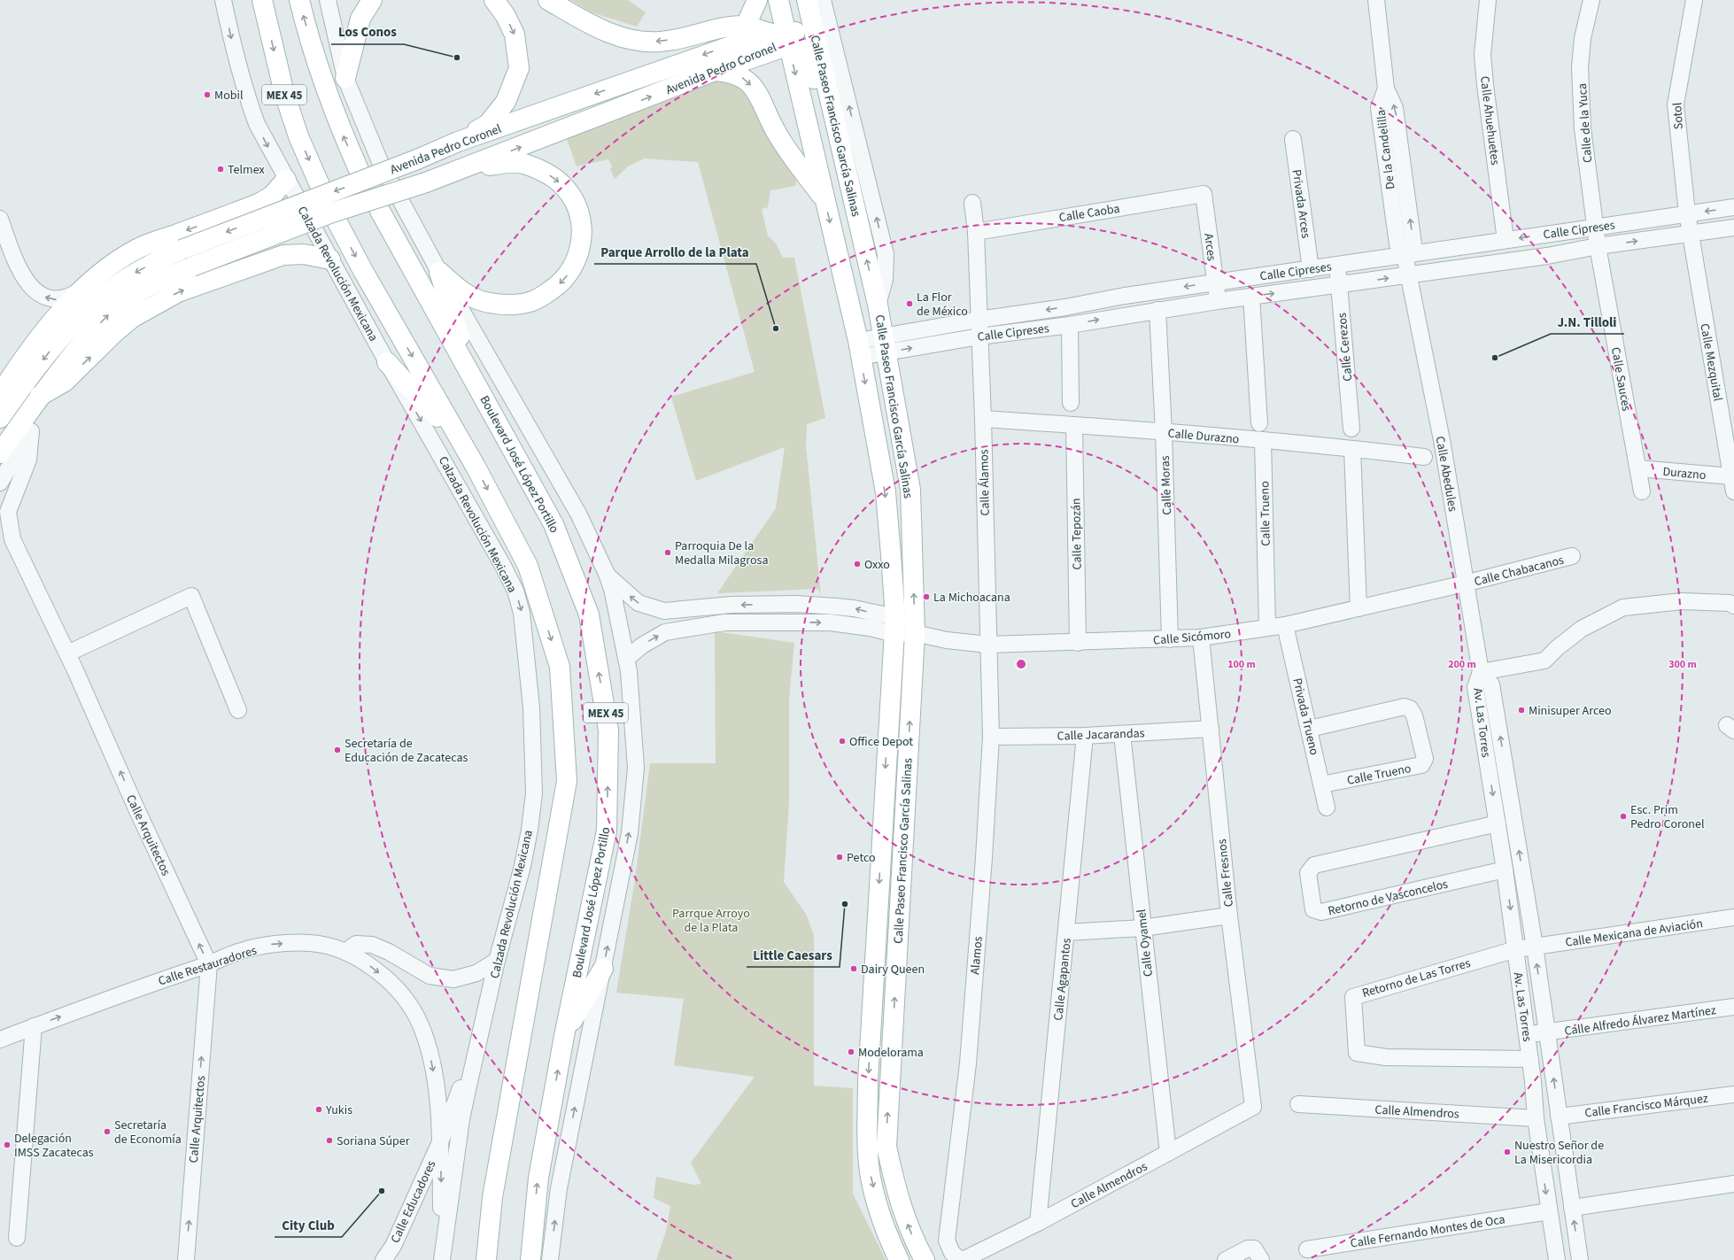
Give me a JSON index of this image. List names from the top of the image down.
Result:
{
  "streets": {
    "main road": [
      "Avenida Pedro Coronel",
      "MEX 45",
      "Calle Paseo Francisco García Salinas",
      "Boulevard José López Portillo"
    ],
    "street": [
      "Sotol",
      "Calle Ahuehuetes",
      "Calle de la Yuca",
      "De la Candelilla",
      "Privada Arces",
      "Calle Caoba",
      "Calle Cipreses",
      "Arces",
      "Calzada Revolución Mexicana",
      "Calle Cerezos",
      "Calle Mezquital",
      "Calle Sauces",
      "Calle Durazno",
      "Durazno",
      "Calle Abedules",
      "Calle Álamos",
      "Calle Moras",
      "Calle Trueno",
      "Calle Tepozán",
      "Calle Chabacanos",
      "Calle Sicómoro",
      "Privada Trueno",
      "Av. Las Torres",
      "Calle Jacarandas",
      "Calle Arquitectos",
      "Calle Fresnos",
      "Retorno de Vasconcelos",
      "Calle Mexicana de Aviación",
      "Calle Oyamel",
      "Alamos",
      "Calle Restauradores",
      "Retorno de Las Torres",
      "Calle Agapantos",
      "Calle Alfredo Álvarez Martínez",
      "Calle Francisco Márquez",
      "Calle Almendros",
      "Calle Educadores",
      "Calle Fernando Montes de Oca"
    ]
  },
  "crossings": [
    ["Avenida Pedro Coronel", "Calle Paseo Francisco García Salinas"],
    ["Sotol", "Calle Cipreses"],
    ["Sotol", "Calle Mezquital"],
    ["Calle Ahuehuetes", "Calle Cipreses"],
    ["Calle de la Yuca", "Calle Cipreses"],
    ["Calle de la Yuca", "Calle Sauces"],
    ["Calle Paseo Francisco García Salinas", "Calle Cipreses"],
    ["Calle Paseo Francisco García Salinas", "Calle Sicómoro"],
    ["De la Candelilla", "Calle Cipreses"],
    ["De la Candelilla", "Calle Abedules"],
    ["Privada Arces", "Calle Cipreses"],
    ["Calle Caoba", "Arces"],
    ["Calle Caoba", "Calle Álamos"],
    ["Calle Cipreses", "Arces"],
    ["Calle Cipreses", "Calle Cerezos"],
    ["Calle Cipreses", "Calle Mezquital"],
    ["Calle Cipreses", "Calle Sauces"],
    ["Calle Cipreses", "Calle Abedules"],
    ["Calle Cipreses", "Calle Álamos"],
    ["Calle Cipreses", "Calle Moras"],
    ["Calzada Revolución Mexicana", "Calle Restauradores"],
    ["Calzada Revolución Mexicana", "Calle Educadores"],
    ["Calle Mezquital", "Durazno"],
    ["Calle Sauces", "Durazno"],
    ["Calle Durazno", "Calle Álamos"],
    ["Calle Durazno", "Calle Moras"],
    ["Calle Durazno", "Calle Trueno"],
    ["Calle Durazno", "Calle Tepozán"],
    ["Calle Abedules", "Calle Chabacanos"],
    ["Calle Abedules", "Calle Sicómoro"],
    ["Calle Abedules", "Av. Las Torres"],
    ["Calle Álamos", "Calle Sicómoro"],
    ["Calle Álamos", "Alamos"],
    ["Calle Moras", "Calle Sicómoro"],
    ["Calle Trueno", "Calle Sicómoro"],
    ["Calle Trueno", "Privada Trueno"],
    ["Calle Tepozán", "Calle Sicómoro"],
    ["Calle Chabacanos", "Calle Sicómoro"],
    ["Calle Sicómoro", "Privada Trueno"],
    ["Calle Sicómoro", "Calle Fresnos"],
    ["Calle Sicómoro", "Alamos"],
    ["Av. Las Torres", "Retorno de Vasconcelos"],
    ["Av. Las Torres", "Calle Mexicana de Aviación"],
    ["Av. Las Torres", "Retorno de Las Torres"],
    ["Av. Las Torres", "Calle Alfredo Álvarez Martínez"],
    ["Av. Las Torres", "Calle Francisco Márquez"],
    ["Av. Las Torres", "Calle Almendros"],
    ["Av. Las Torres", "Calle Fernando Montes de Oca"],
    ["Calle Jacarandas", "Calle Fresnos"],
    ["Calle Jacarandas", "Calle Oyamel"],
    ["Calle Jacarandas", "Alamos"],
    ["Calle Jacarandas", "Calle Agapantos"],
    ["Calle Arquitectos", "Calle Restauradores"],
    ["Calle Fresnos", "Calle Almendros"],
    ["Calle Mexicana de Aviación", "Retorno de Las Torres"],
    ["Calle Oyamel", "Calle Almendros"],
    ["Alamos", "Calle Almendros"],
    ["Calle Restauradores", "Calle Educadores"],
    ["Calle Agapantos", "Calle Almendros"]
  ],
  "one_way": ["Calle Arquitectos"],
  "parks": ["Parrque Arroyo de la Plata"],
  "places": [
    "Los Conos",
    "Mobil",
    "Telmex",
    "La Flor de México",
    "Parque Arrollo de la Plata",
    "J.N. Tilloli",
    "Parroquia De la Medalla Milagrosa",
    "Oxxo",
    "La Michoacana",
    "Minisuper Arceo",
    "Office Depot",
    "Secretaría de Educación de Zacatecas",
    "Esc. Prim Pedro Coronel",
    "Petco",
    "Little Caesars",
    "Dairy Queen",
    "Modelorama",
    "Yukis",
    "Secretaría de Economía",
    "Soriana Súper",
    "Delegación IMSS Zacatecas",
    "Nuestro Señor de La Misericordia",
    "City Club"
  ],
  "rings": ["100 m", "200 m", "300 m"]
}
